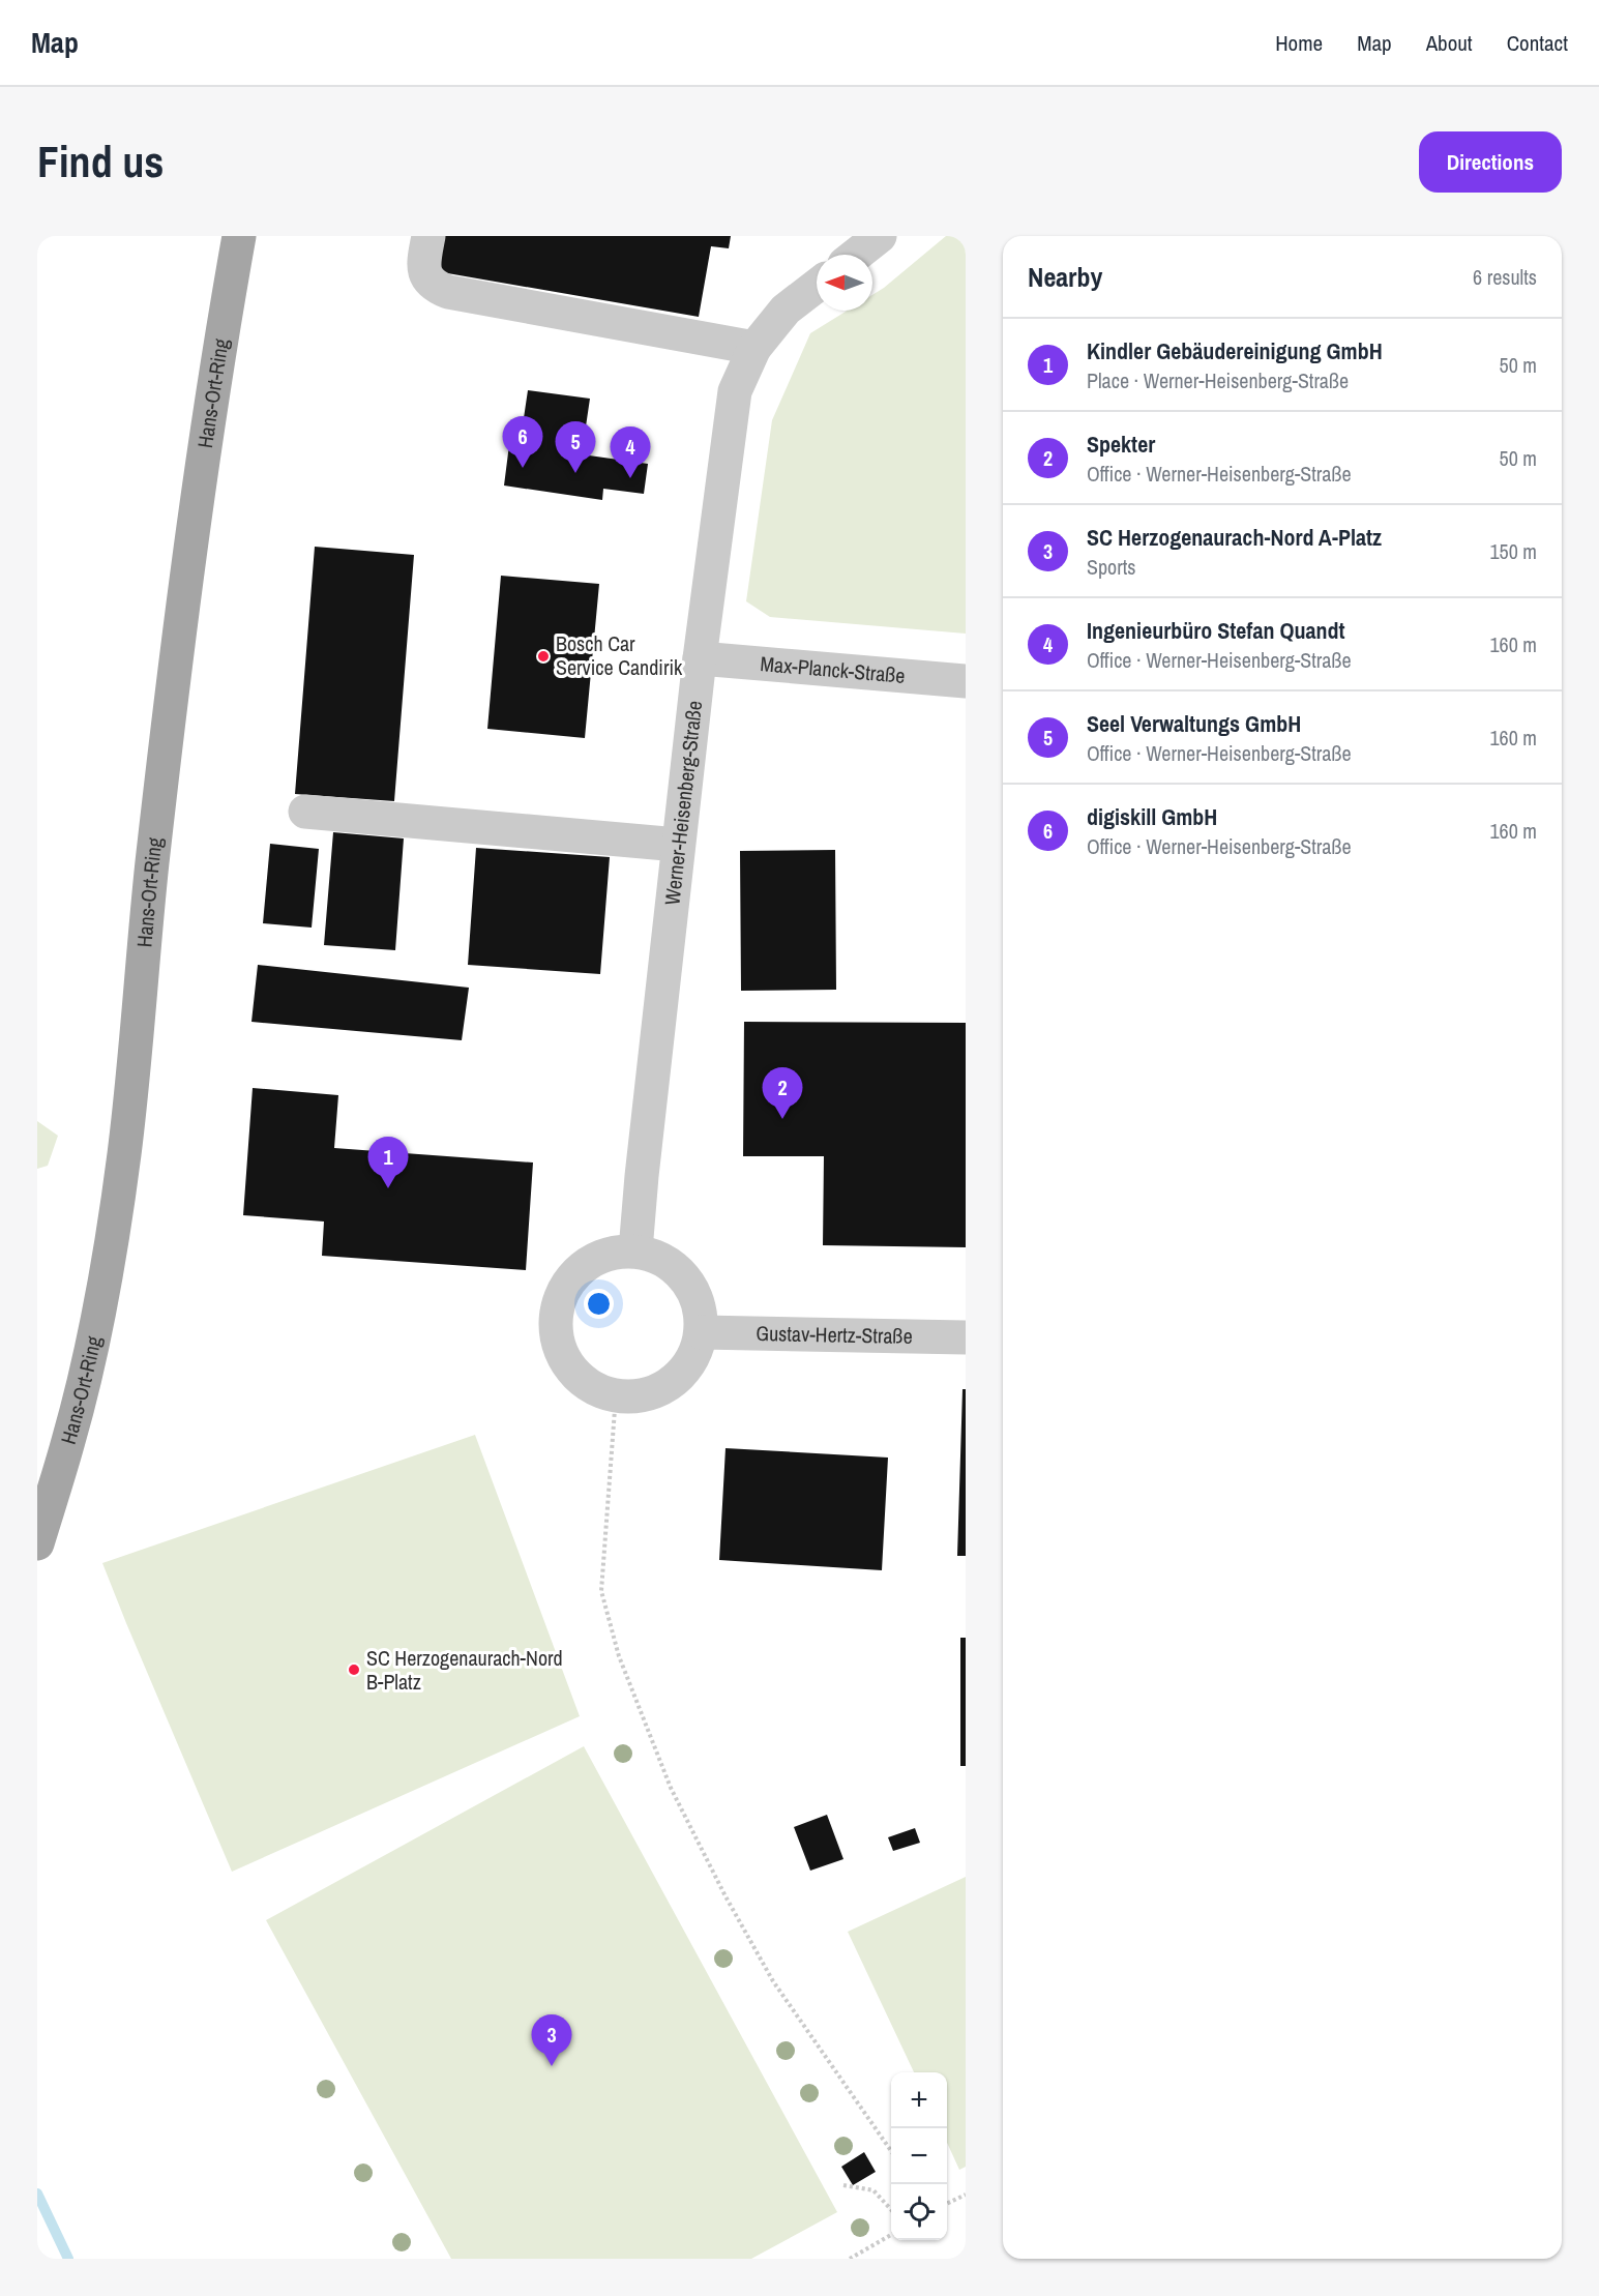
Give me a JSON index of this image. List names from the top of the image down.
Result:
{
  "streets": {
    "main road": ["Hans-Ort-Ring"],
    "street": ["Max-Planck-Straße", "Werner-Heisenberg-Straße", "Gustav-Hertz-Straße"]
  },
  "crossings": [
    ["Max-Planck-Straße", "Werner-Heisenberg-Straße"],
    ["Werner-Heisenberg-Straße", "Gustav-Hertz-Straße"]
  ],
  "places": ["Bosch Car Service Candirik", "SC Herzogenaurach-Nord B-Platz"],
  "north": "left",
  "page": {
    "header": "Map",
    "nav": [
      "Home",
      "Map",
      "About",
      "Contact"
    ],
    "buttons": "Directions",
    "title": "Find us",
    "heading": ["Nearby", "6 results"],
    "list": [
      {
        "mark": "1",
        "name": "Kindler Gebäudereinigung GmbH",
        "note": "Place · Werner-Heisenberg-Straße",
        "value": "50 m"
      },
      {
        "mark": "2",
        "name": "Spekter",
        "note": "Office · Werner-Heisenberg-Straße",
        "value": "50 m"
      },
      {
        "mark": "3",
        "name": "SC Herzogenaurach-Nord A-Platz",
        "note": "Sports",
        "value": "150 m"
      },
      {
        "mark": "4",
        "name": "Ingenieurbüro Stefan Quandt",
        "note": "Office · Werner-Heisenberg-Straße",
        "value": "160 m"
      },
      {
        "mark": "5",
        "name": "Seel Verwaltungs GmbH",
        "note": "Office · Werner-Heisenberg-Straße",
        "value": "160 m"
      },
      {
        "mark": "6",
        "name": "digiskill GmbH",
        "note": "Office · Werner-Heisenberg-Straße",
        "value": "160 m"
      }
    ],
    "pins": [
      "6",
      "5",
      "4",
      "2",
      "1",
      "3"
    ],
    "map_buttons": ["+", "−"]
  }
}
